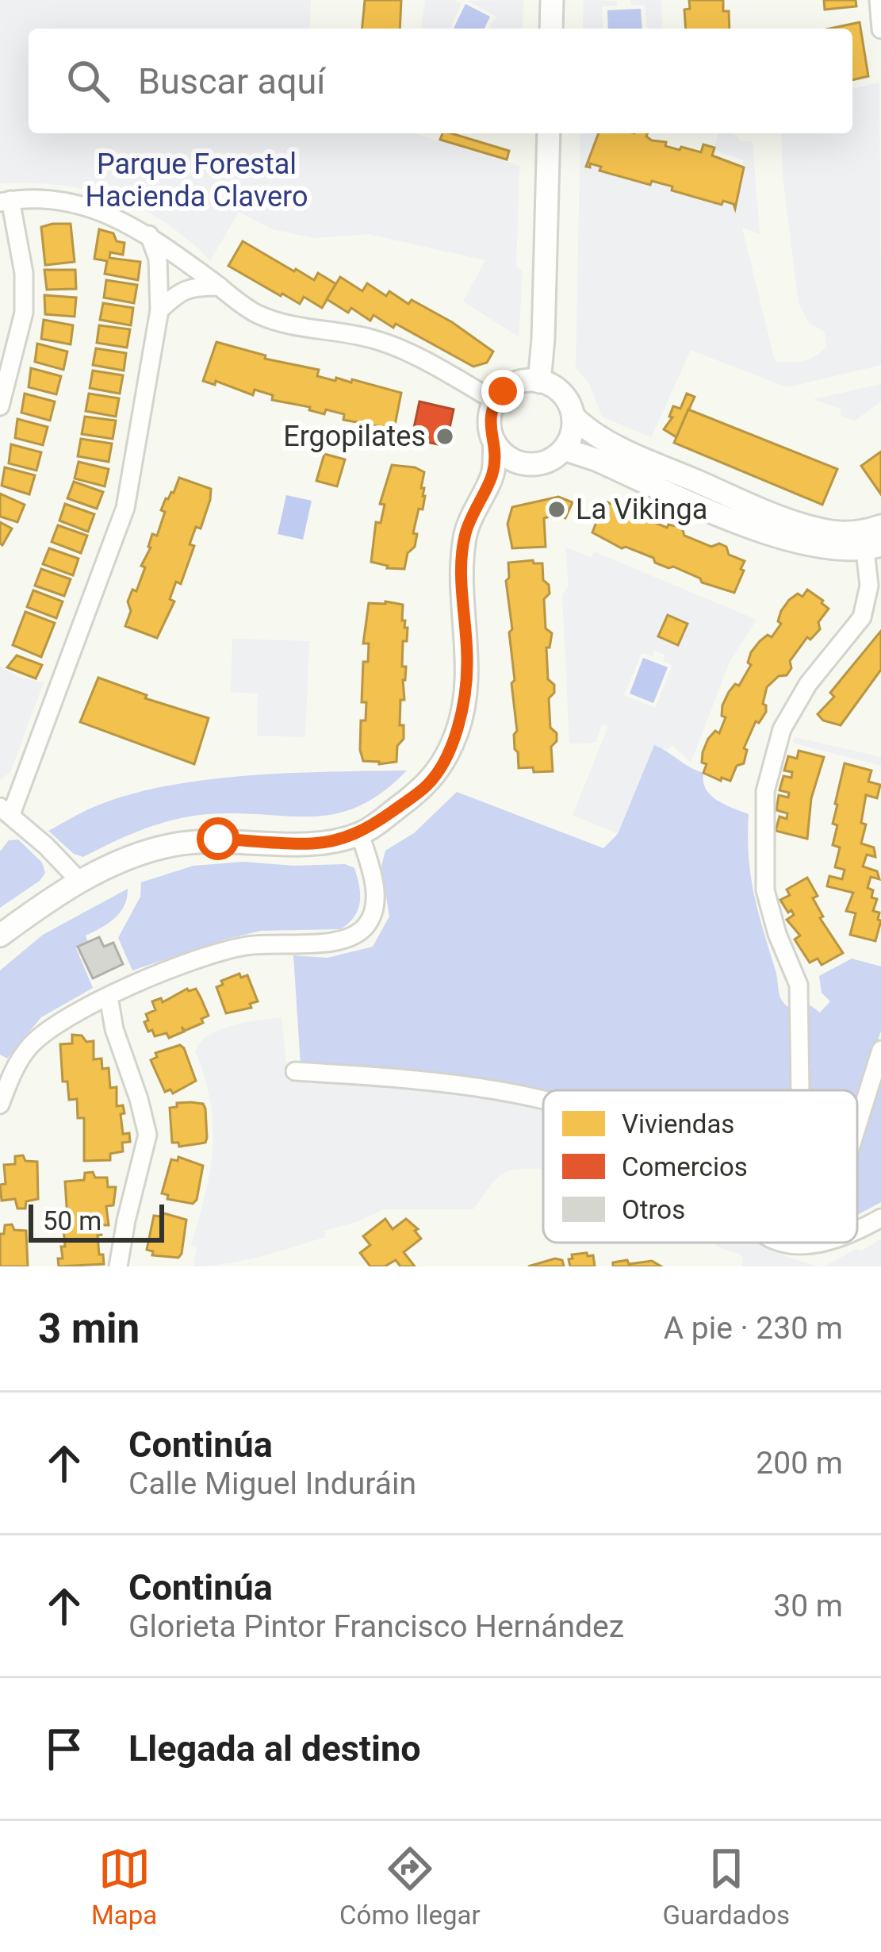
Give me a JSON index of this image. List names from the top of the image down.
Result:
{
  "parks": ["Parque Forestal Hacienda Clavero"],
  "places": ["Ergopilates", "La Vikinga"],
  "legend": ["Viviendas", "Comercios", "Otros"],
  "scale_bar": "50 m",
  "page": {
    "search": "Buscar aquí",
    "scale": "50 m",
    "heading": ["3 min", "A pie · 230 m"],
    "list": [
      ["Continúa", "Calle Miguel Induráin", "200 m"],
      ["Continúa", "Glorieta Pintor Francisco Hernández", "30 m"],
      "Llegada al destino"
    ],
    "nav": ["Mapa", "Cómo llegar", "Guardados"]
  }
}
